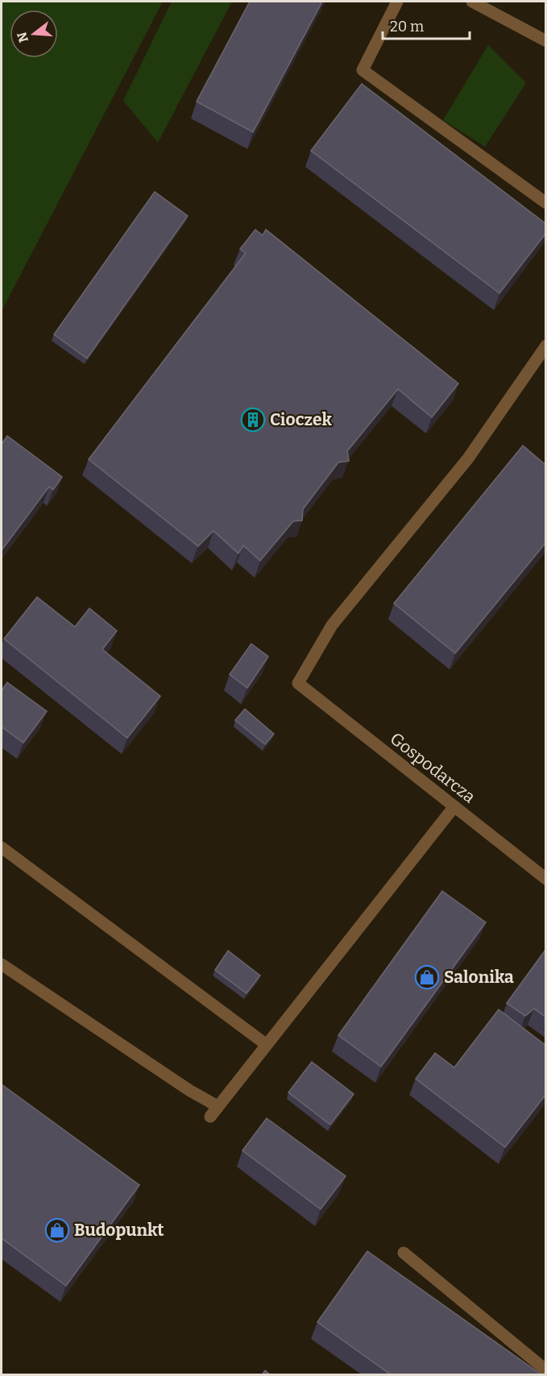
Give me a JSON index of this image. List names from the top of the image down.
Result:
{
  "streets": {
    "street": ["Gospodarcza"]
  },
  "places": {
    "building": ["Cioczek"],
    "shop": ["Salonika", "Budopunkt"]
  },
  "scale_bar": "20 m",
  "north": "left"
}
